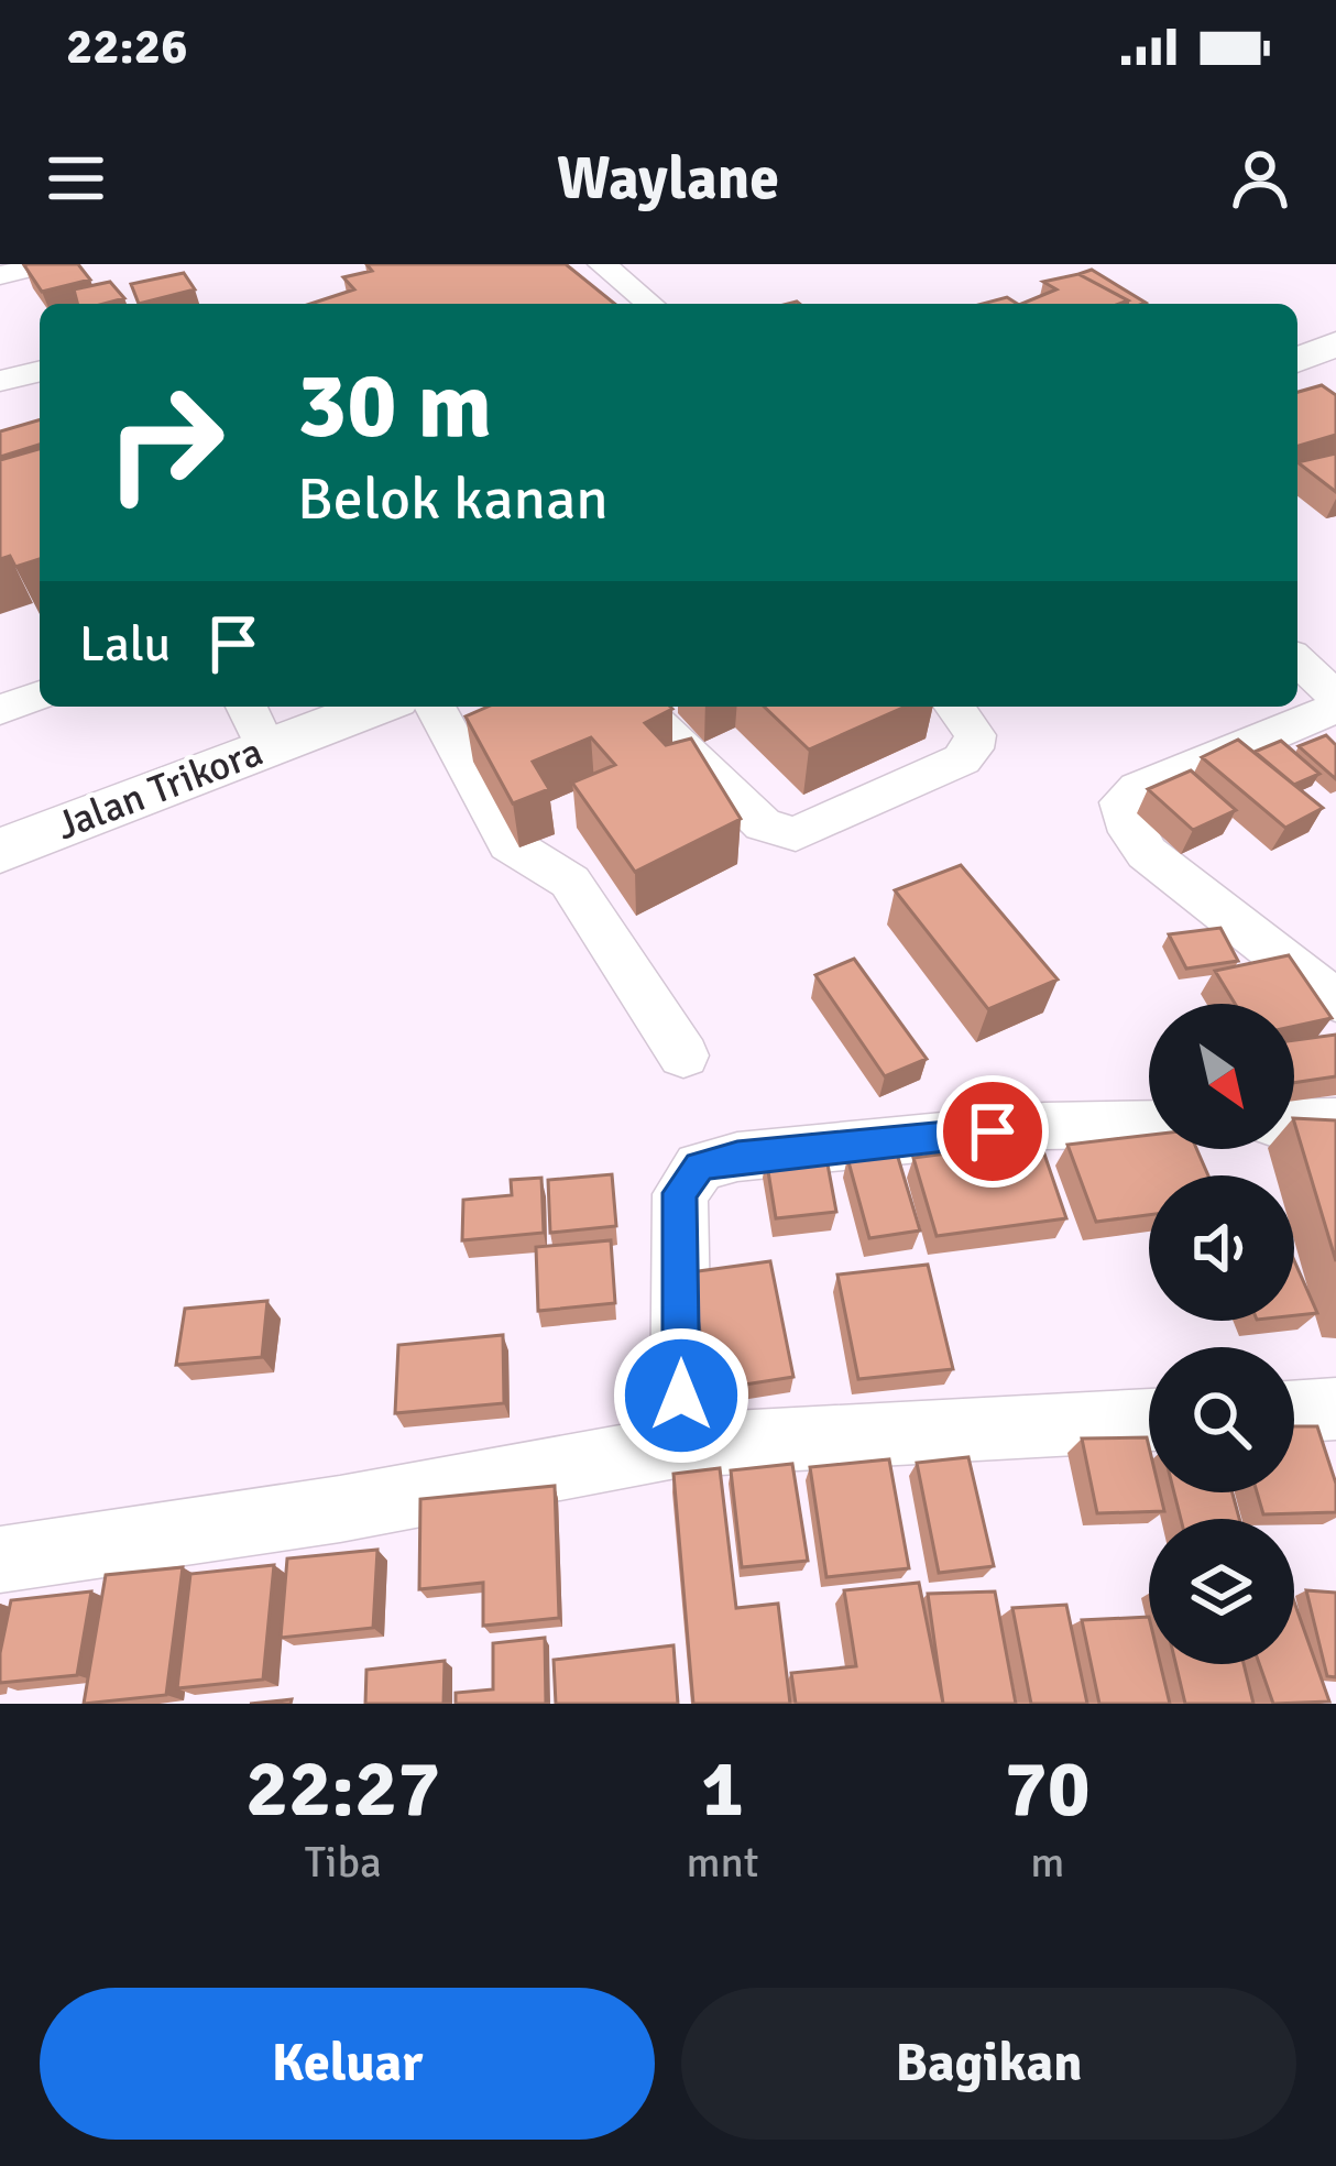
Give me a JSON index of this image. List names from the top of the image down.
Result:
{
  "streets": {
    "main road": ["Jalan Trikora"]
  },
  "north": "bottom right",
  "page": {
    "status": "22:26",
    "header": "Waylane",
    "turn": ["30 m", "Belok kanan"],
    "then": "Lalu",
    "eta": [
      "22:27",
      "Tiba",
      "1",
      "mnt",
      "70",
      "m"
    ],
    "buttons": ["Keluar", "Bagikan"]
  }
}
